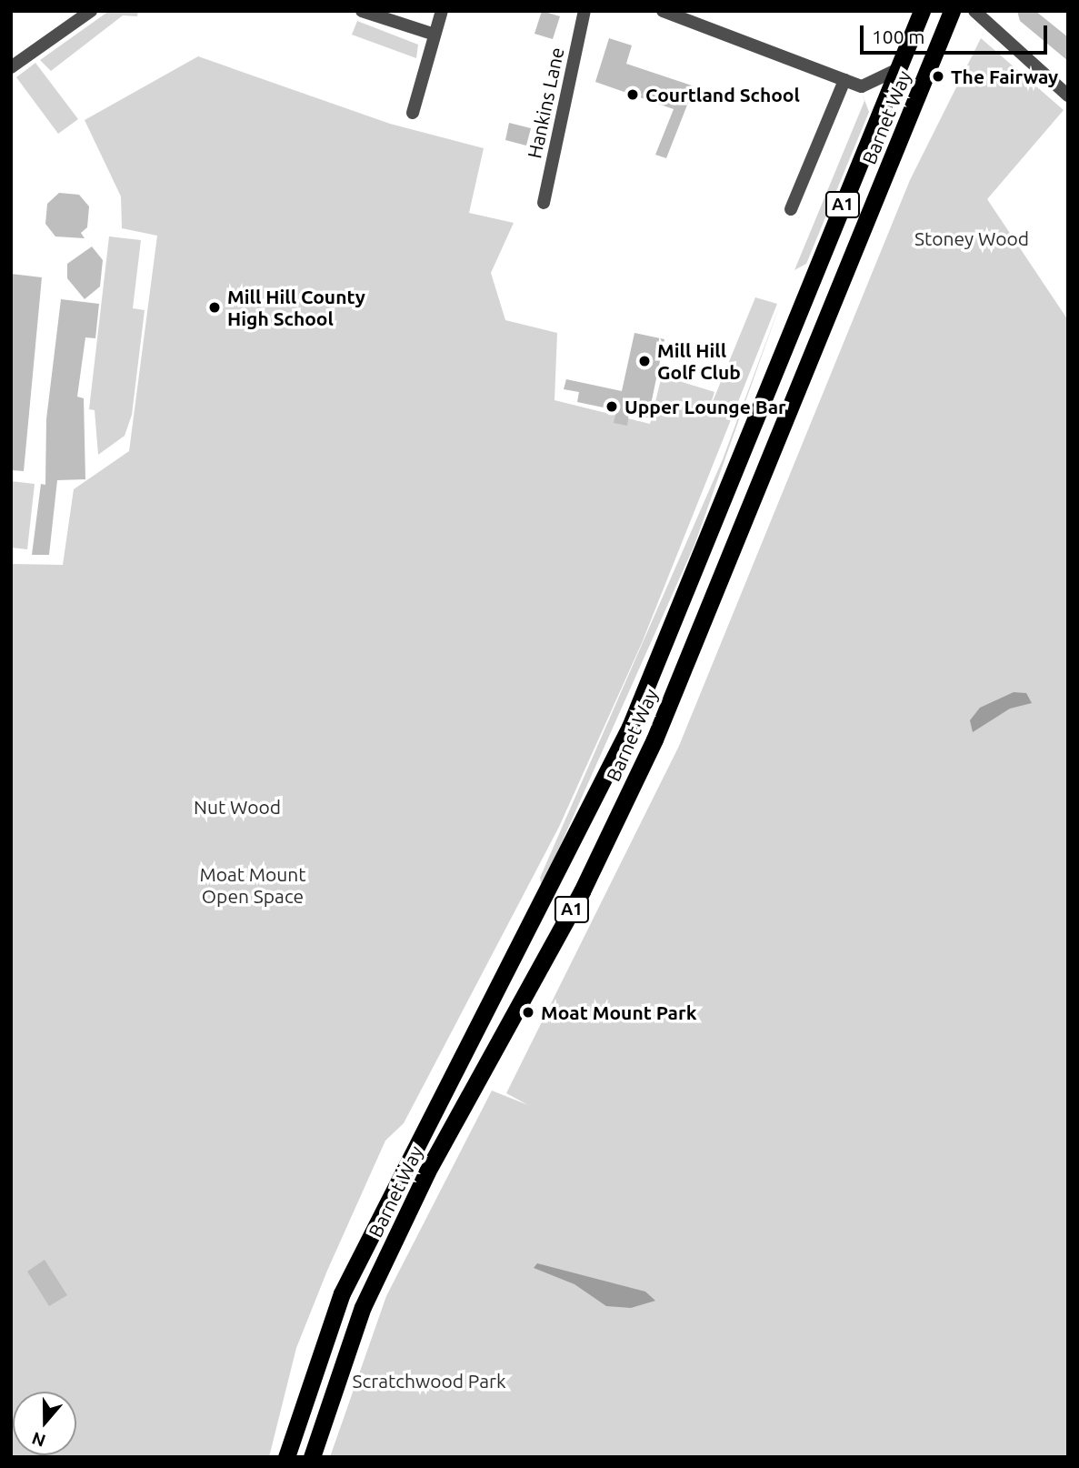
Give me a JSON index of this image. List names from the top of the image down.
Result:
{
  "streets": {
    "highway": ["Barnet Way", "A1"],
    "street": ["Hankins Lane"]
  },
  "parks": [
    "Stoney Wood",
    "Nut Wood",
    "Moat Mount Open Space",
    "Scratchwood Park"
  ],
  "places": [
    "The Fairway",
    "Courtland School",
    "Mill Hill County High School",
    "Mill Hill Golf Club",
    "Upper Lounge Bar",
    "Moat Mount Park"
  ],
  "scale_bar": "100 m",
  "north": "bottom"
}
